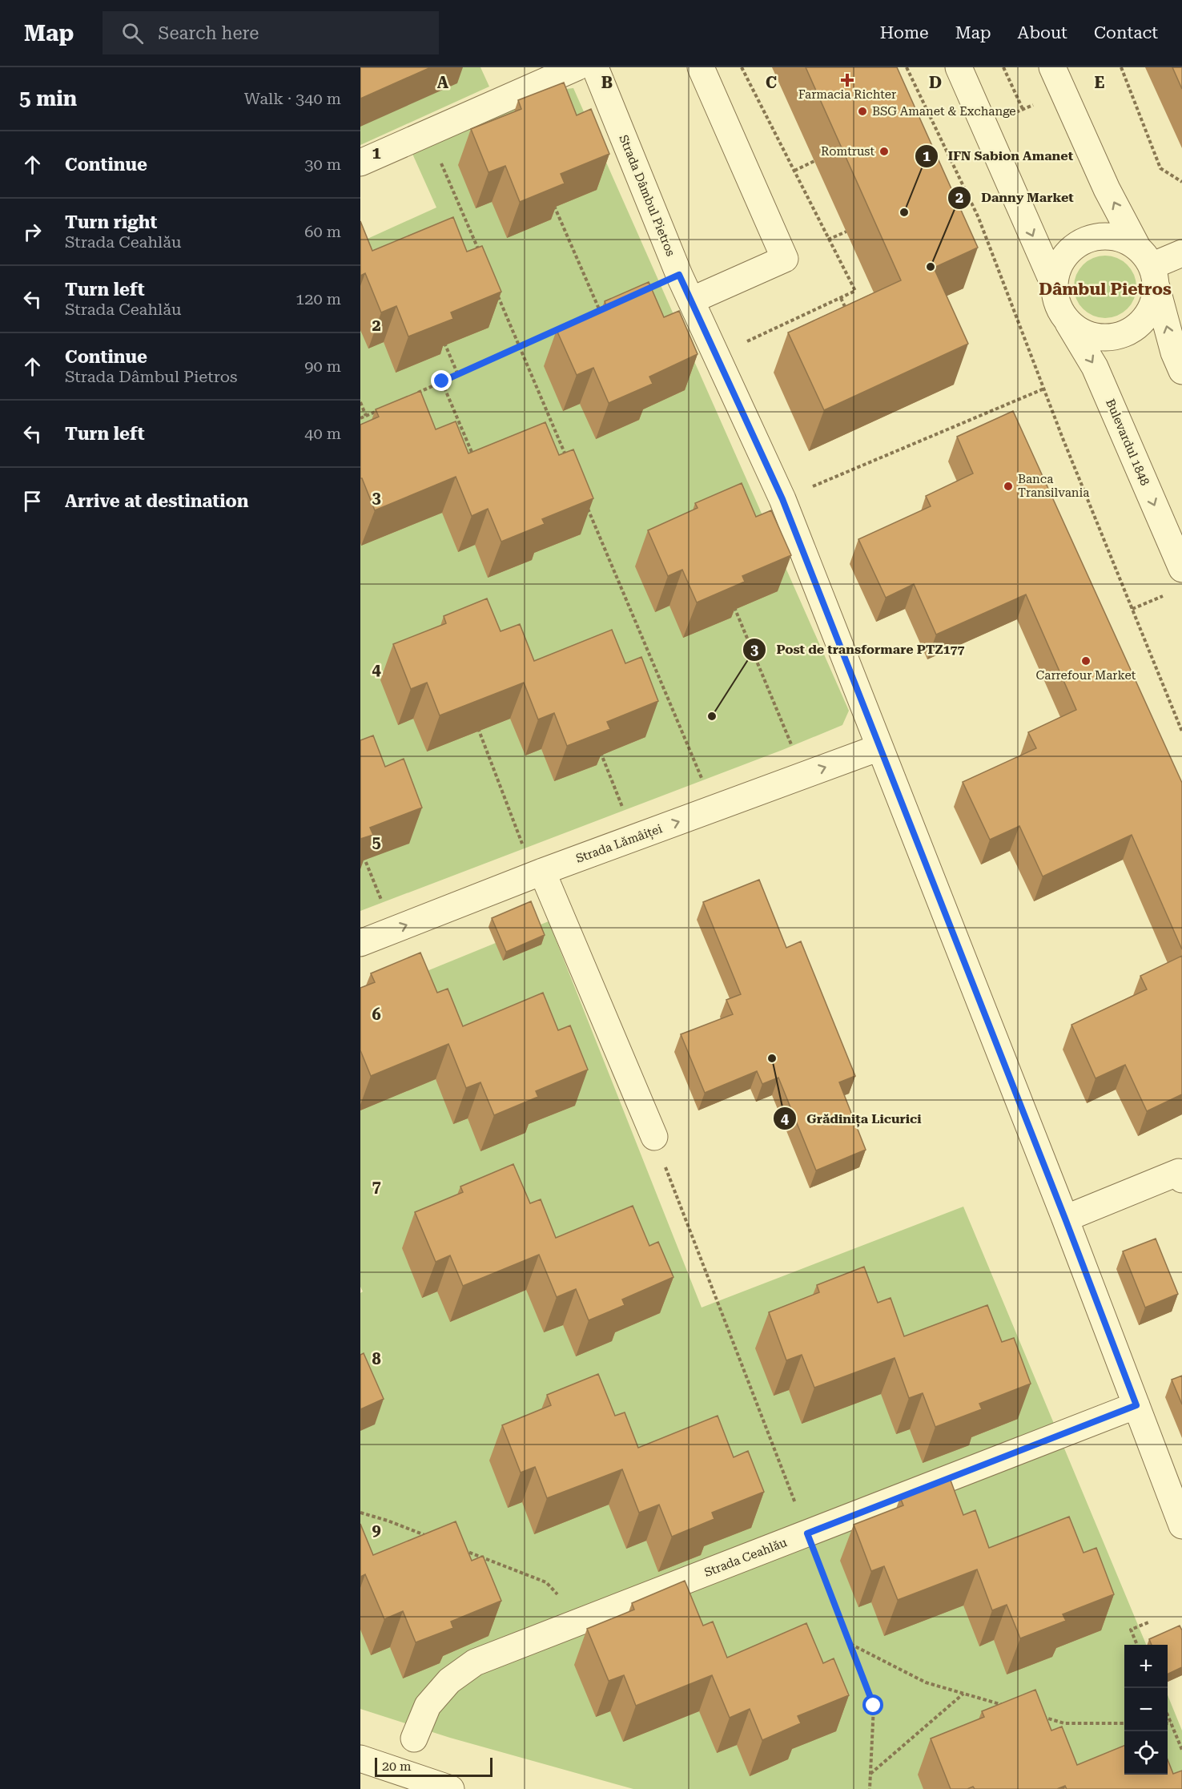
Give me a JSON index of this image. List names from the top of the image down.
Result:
{
  "streets": {
    "street": [
      "Strada Dâmbul Pietros",
      "Bulevardul 1848",
      "Strada Lămâiței",
      "Strada Ceahlău"
    ]
  },
  "crossings": [
    ["Strada Dâmbul Pietros", "Strada Lămâiței"]
  ],
  "one_way": ["Strada Lămâiței"],
  "districts": ["Dâmbul Pietros"],
  "places": {
    "health": ["Farmacia Richter"],
    "other": [
      "BSG Amanet & Exchange",
      "Romtrust",
      "IFN Sabion Amanet",
      "Danny Market",
      "Banca Transilvania",
      "Carrefour Market",
      "Post de transformare PTZ177",
      "Grădinița Licurici"
    ]
  },
  "scale_bar": "20 m",
  "page": {
    "header": "Map",
    "search": "Search here",
    "nav": [
      "Home",
      "Map",
      "About",
      "Contact"
    ],
    "heading": ["5 min", "Walk · 340 m"],
    "list": [
      ["Continue", "30 m"],
      ["Turn right", "Strada Ceahlău", "60 m"],
      ["Turn left", "Strada Ceahlău", "120 m"],
      ["Continue", "Strada Dâmbul Pietros", "90 m"],
      ["Turn left", "40 m"],
      "Arrive at destination"
    ],
    "map_buttons": ["+", "−"],
    "scale": "20 m"
  },
  "grid": {
    "columns": [
      "A",
      "B",
      "C",
      "D",
      "E"
    ],
    "rows": [
      "1",
      "2",
      "3",
      "4",
      "5",
      "6",
      "7",
      "8",
      "9"
    ]
  }
}
